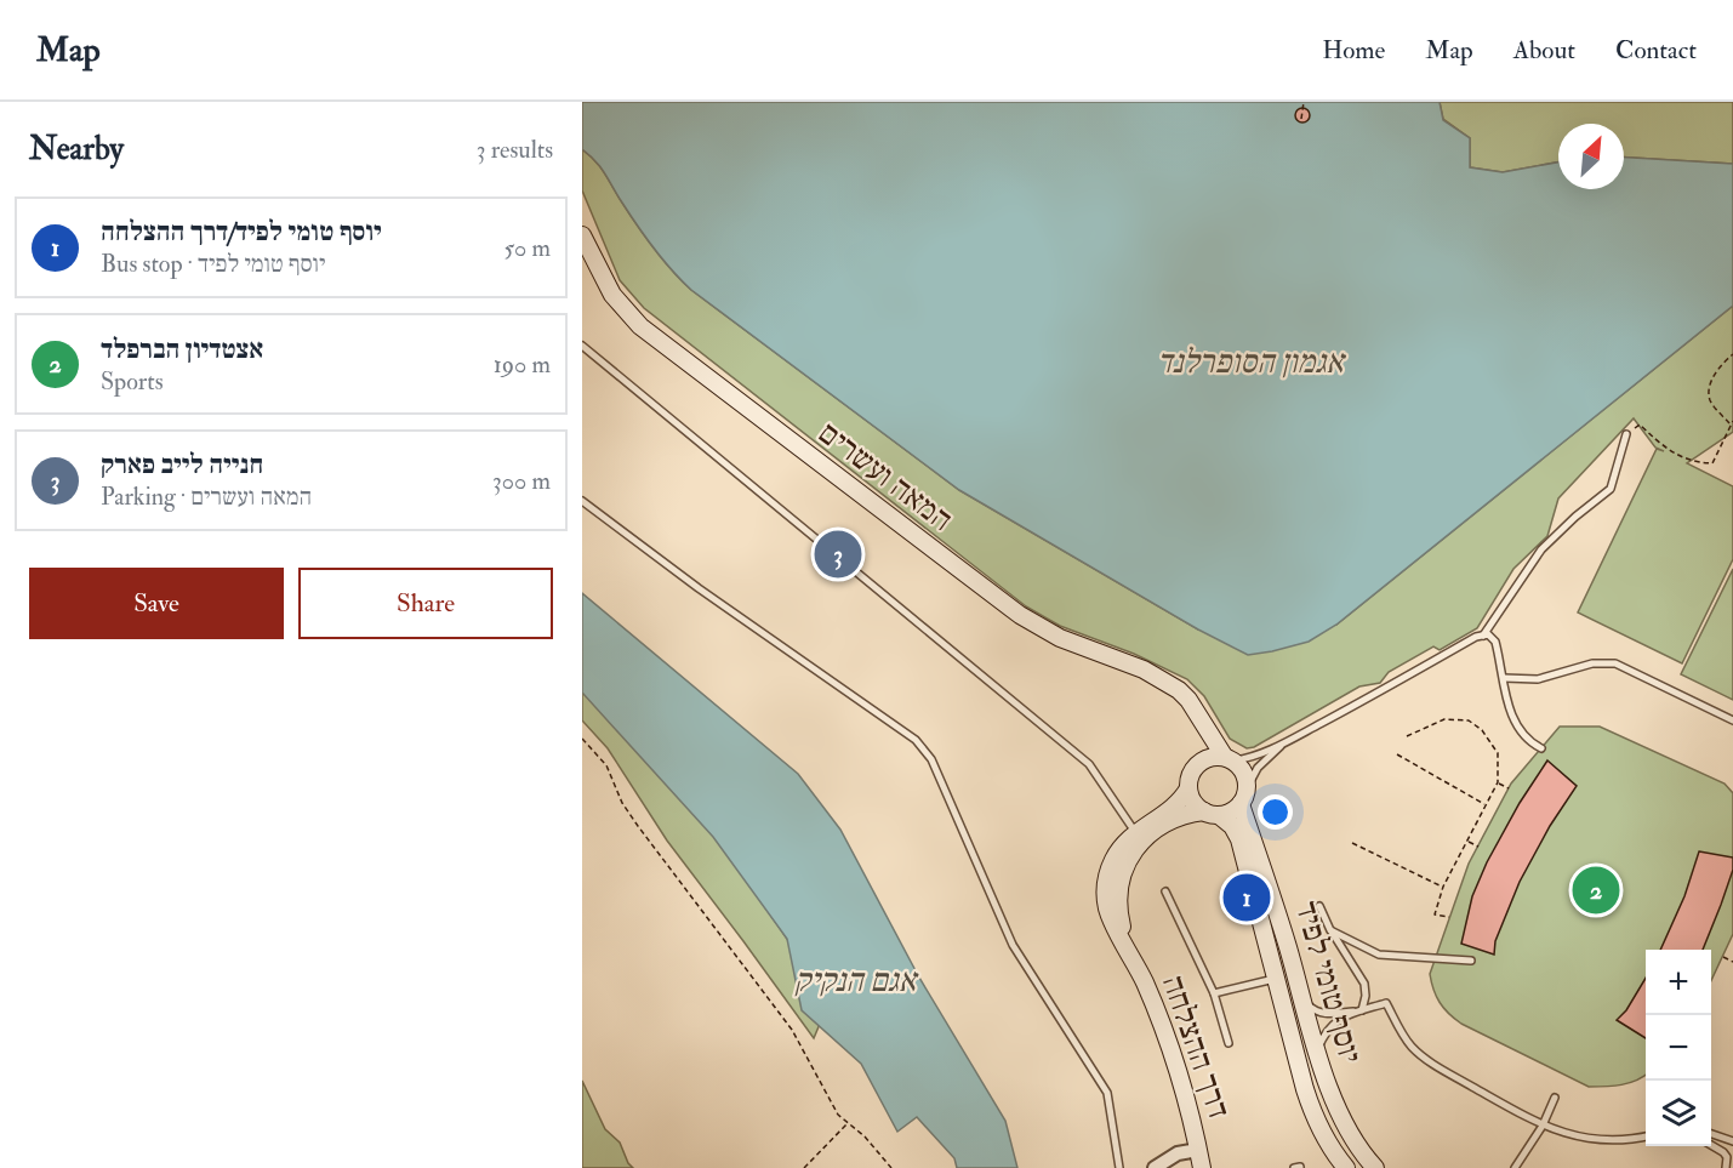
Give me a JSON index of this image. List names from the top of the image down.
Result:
{
  "streets": {
    "street": ["המאה ועשרים", "יוסף טומי לפיד", "דרך ההצלחה"]
  },
  "crossings": [
    ["המאה ועשרים", "יוסף טומי לפיד"],
    ["המאה ועשרים", "דרך ההצלחה"],
    ["יוסף טומי לפיד", "דרך ההצלחה"]
  ],
  "water": ["אגמון הסופרלנד", "אגם הנקיק"],
  "north": "top right",
  "page": {
    "header": "Map",
    "nav": [
      "Home",
      "Map",
      "About",
      "Contact"
    ],
    "heading": ["Nearby", "3 results"],
    "list": [
      {
        "mark": "1",
        "name": "יוסף טומי לפיד/דרך ההצלחה",
        "note": "Bus stop · יוסף טומי לפיד",
        "value": "50 m"
      },
      {
        "mark": "2",
        "name": "אצטדיון הברפלד",
        "note": "Sports",
        "value": "190 m"
      },
      {
        "mark": "3",
        "name": "חנייה לייב פארק",
        "note": "Parking · המאה ועשרים",
        "value": "300 m"
      }
    ],
    "pins": ["3", "2", "1"],
    "buttons": ["Save", "Share"],
    "map_buttons": ["+", "−"]
  }
}
